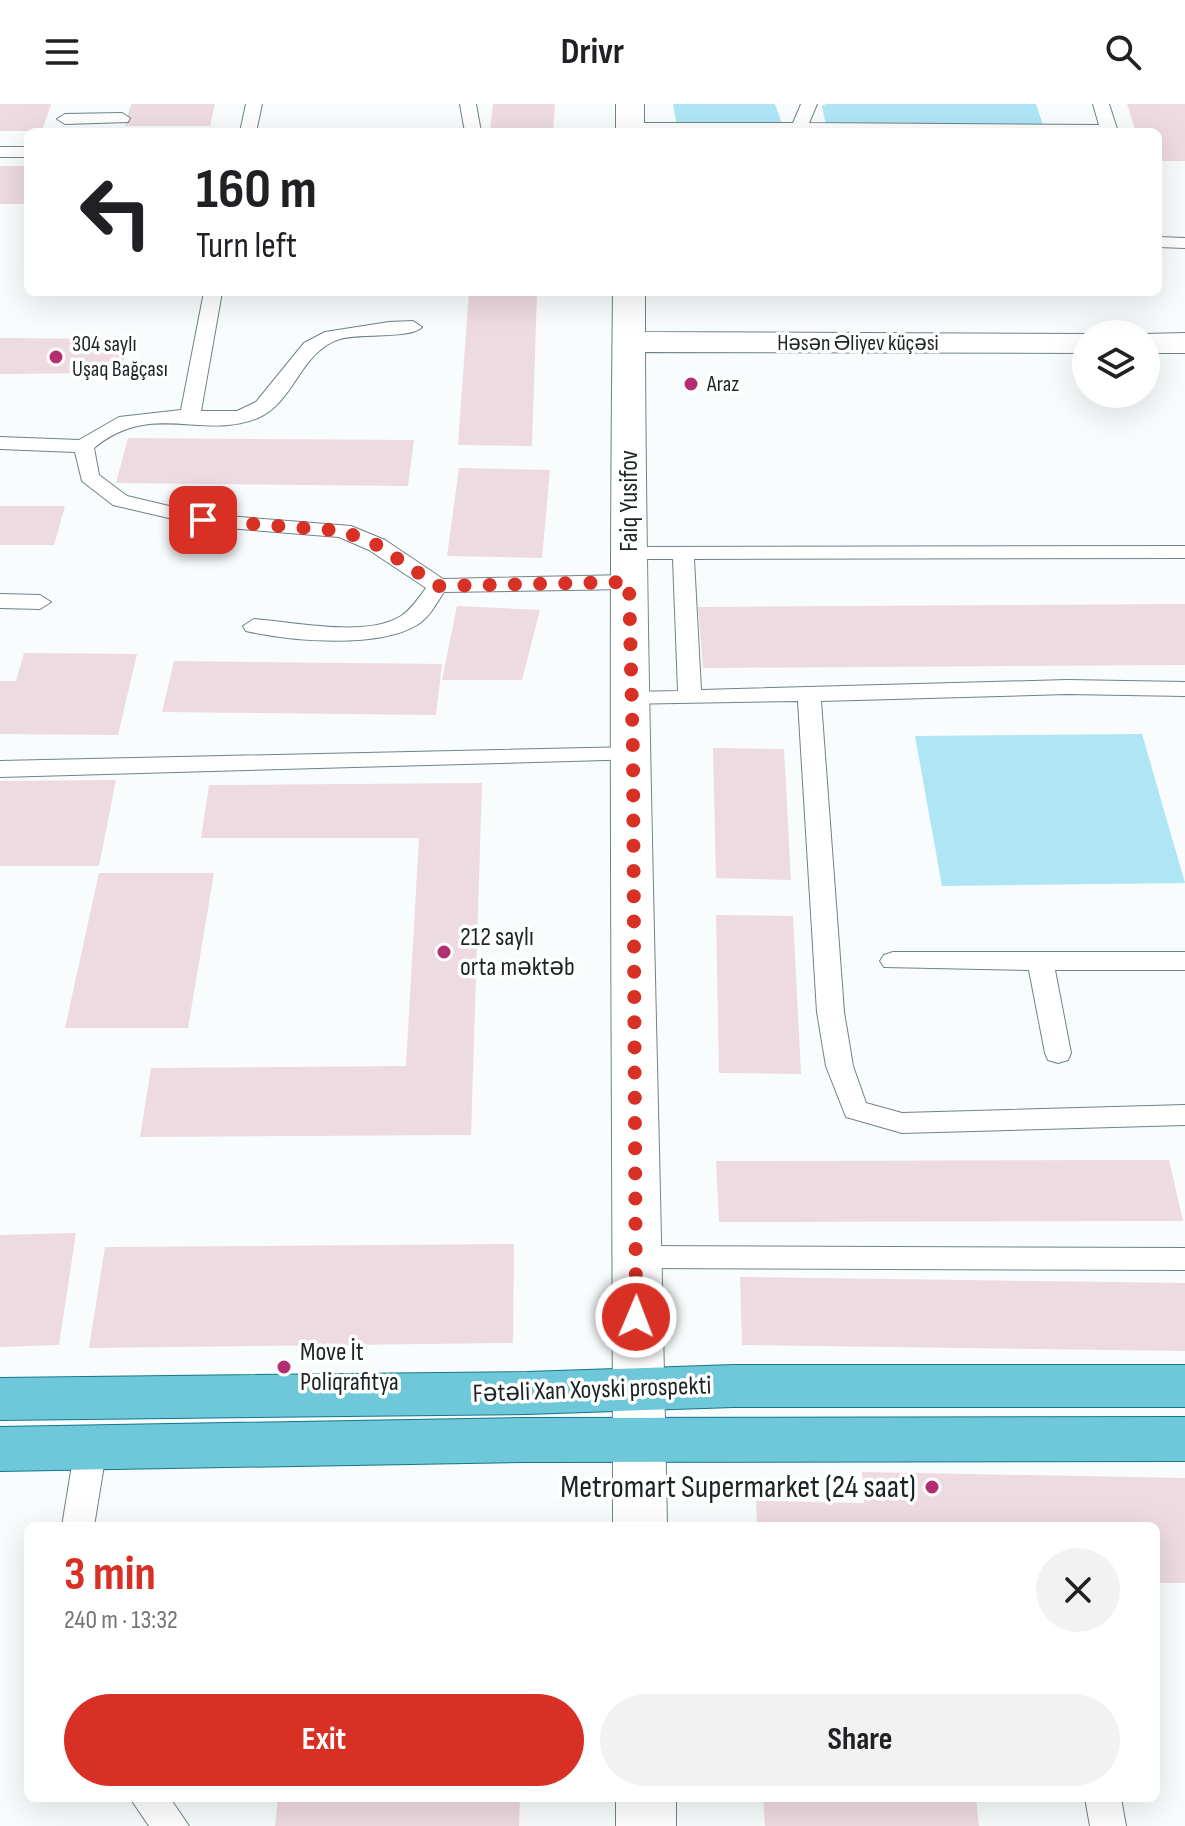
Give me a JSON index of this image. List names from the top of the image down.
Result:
{
  "streets": {
    "main road": ["Fətəli Xan Xoyski prospekti"],
    "street": ["Həsən Əliyev küçəsi", "Faiq Yusifov"]
  },
  "crossings": [
    ["Həsən Əliyev küçəsi", "Faiq Yusifov"],
    ["Faiq Yusifov", "Fətəli Xan Xoyski prospekti"]
  ],
  "places": [
    "304 saylı Uşaq Bağçası",
    "Araz",
    "212 saylı orta məktəb",
    "Move İt Poliqrafitya",
    "Metromart Supermarket (24 saat)"
  ],
  "page": {
    "header": "Drivr",
    "turn": ["160 m", "Turn left"],
    "heading": ["3 min", "240 m · 13:32"],
    "buttons": ["Exit", "Share"]
  }
}
